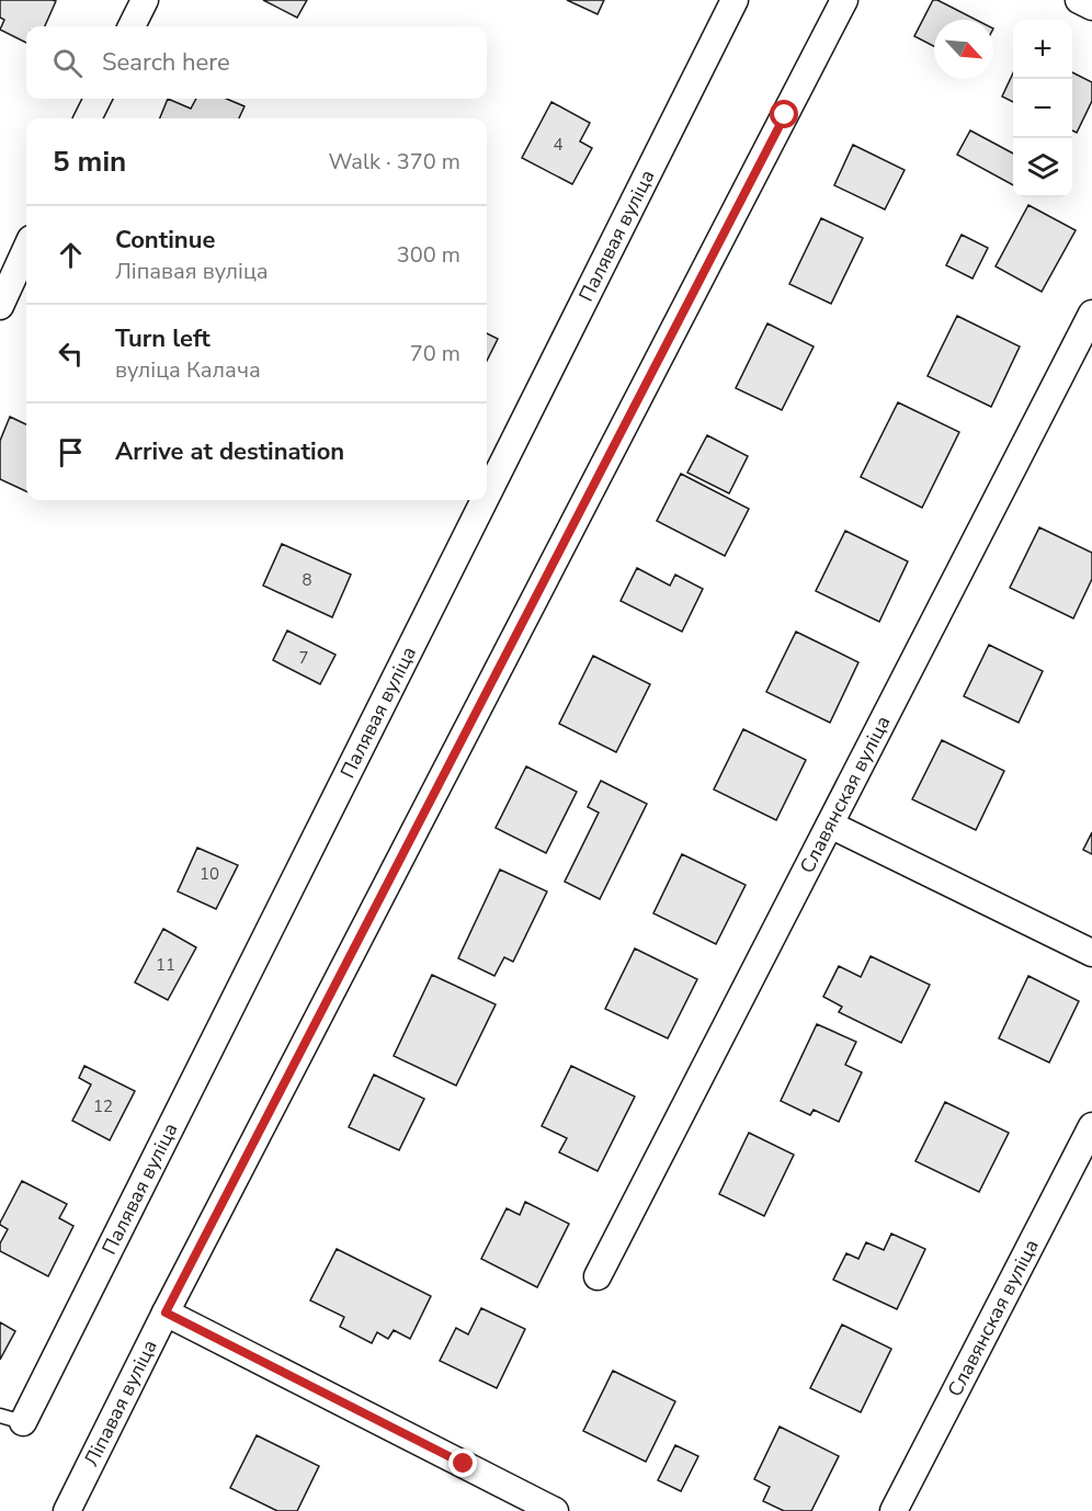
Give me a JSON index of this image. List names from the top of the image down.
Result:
{
  "streets": {
    "street": ["Палявая вуліца", "Славянская вуліца", "Ліпавая вуліца"]
  },
  "house_numbers": [
    "4",
    "8",
    "7",
    "10",
    "11",
    "12"
  ],
  "north": "bottom right",
  "page": {
    "map_buttons": ["+", "−"],
    "search": "Search here",
    "heading": ["5 min", "Walk · 370 m"],
    "list": [
      ["Continue", "Ліпавая вуліца", "300 m"],
      ["Turn left", "вуліца Калача", "70 m"],
      "Arrive at destination"
    ]
  }
}
